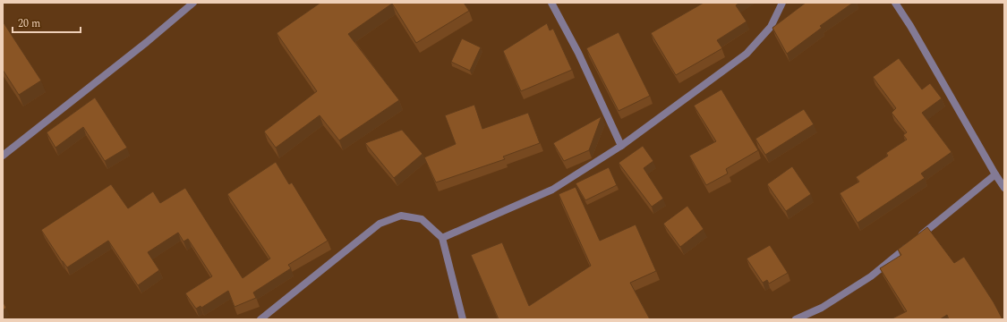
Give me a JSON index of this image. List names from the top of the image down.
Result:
{
  "scale_bar": "20 m"
}
